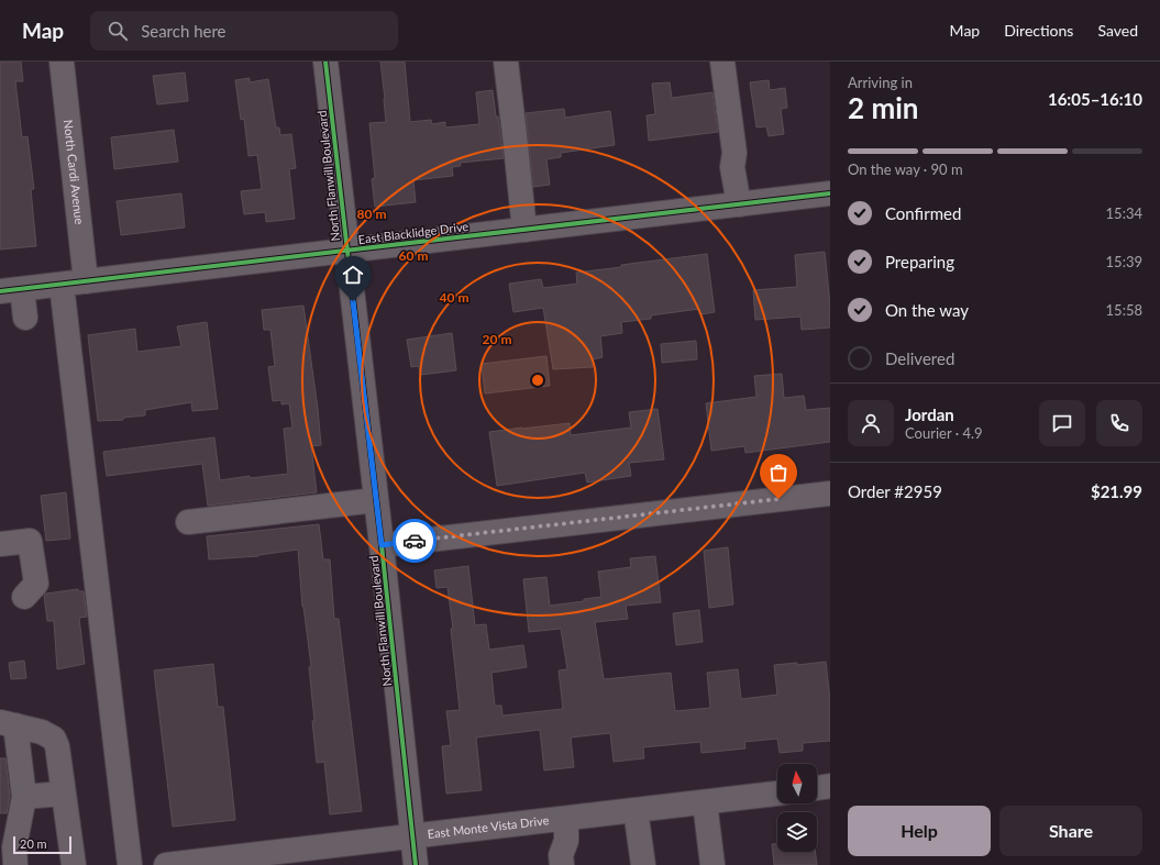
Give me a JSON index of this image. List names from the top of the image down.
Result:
{
  "streets": {
    "street": [
      "North Cardi Avenue",
      "North Flanwill Boulevard",
      "East Blacklidge Drive",
      "East Monte Vista Drive"
    ]
  },
  "crossings": [
    ["North Cardi Avenue", "East Blacklidge Drive"],
    ["North Flanwill Boulevard", "East Blacklidge Drive"],
    ["North Flanwill Boulevard", "East Monte Vista Drive"]
  ],
  "scale_bar": "20 m",
  "north": "top",
  "page": {
    "header": "Map",
    "search": "Search here",
    "nav": ["Map", "Directions", "Saved"],
    "heading": ["2 min", "Arriving in", "16:05–16:10"],
    "panel": [
      "Jordan",
      "Courier · 4.9",
      "Order #2959",
      "$21.99"
    ],
    "bar": "On the way · 90 m",
    "list": [
      ["Confirmed", "15:34"],
      ["Preparing", "15:39"],
      ["On the way", "15:58"],
      "Delivered"
    ],
    "buttons": ["Help", "Share"],
    "scale": "20 m"
  },
  "rings": [
    "80 m",
    "60 m",
    "40 m",
    "20 m"
  ]
}
